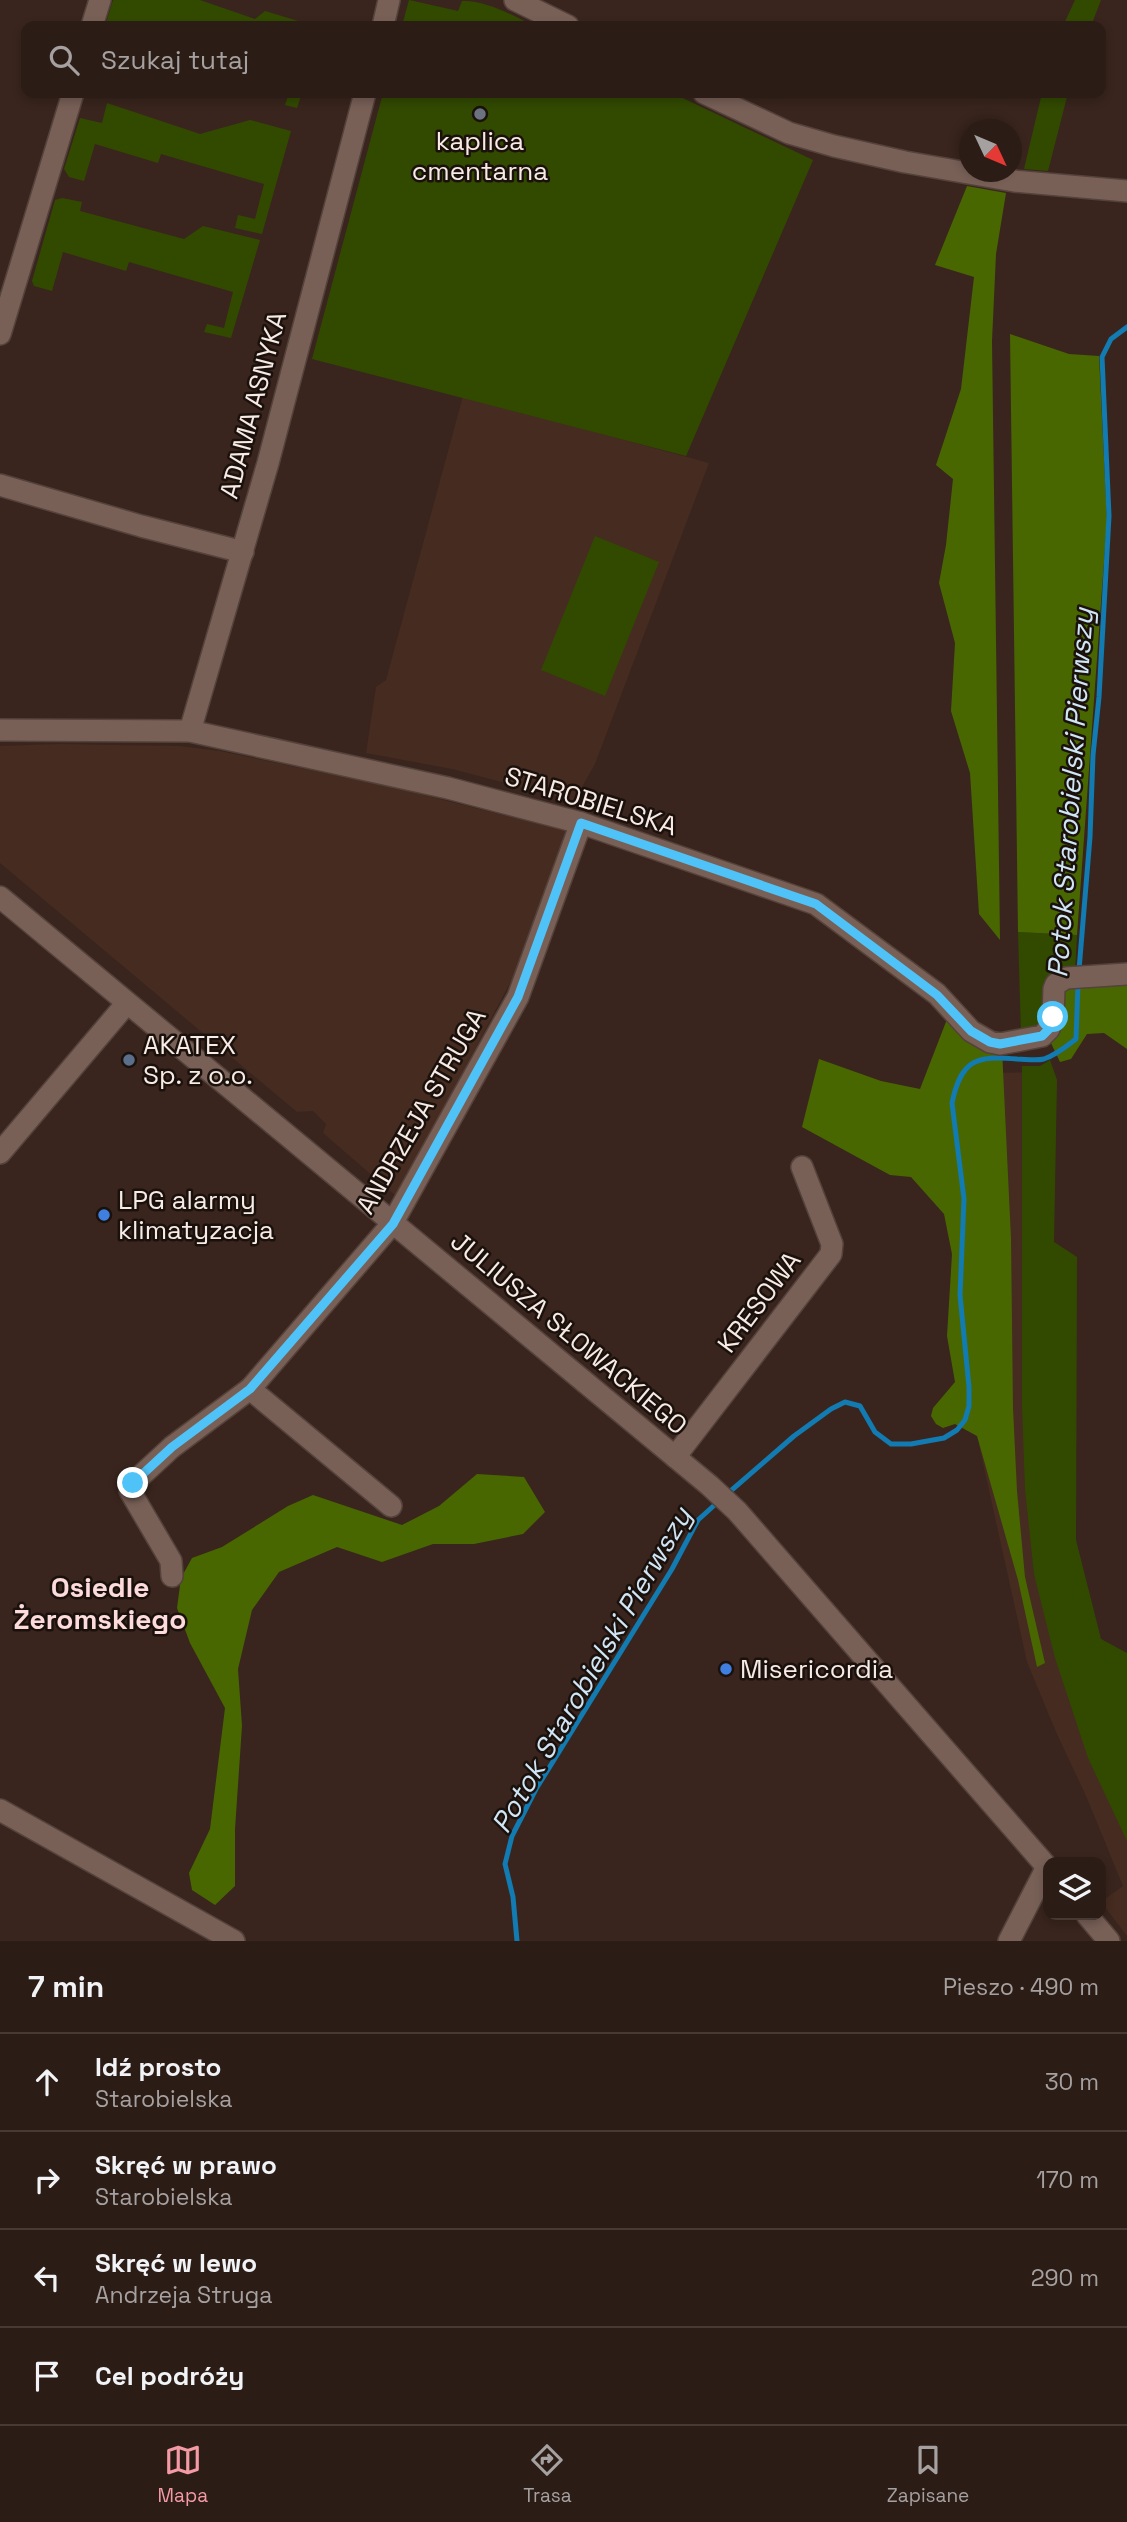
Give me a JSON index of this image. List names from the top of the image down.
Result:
{
  "streets": {
    "street": [
      "ADAMA ASNYKA",
      "STAROBIELSKA",
      "ANDRZEJA STRUGA",
      "KRESOWA",
      "JULIUSZA SŁOWACKIEGO"
    ]
  },
  "crossings": [
    ["ADAMA ASNYKA", "STAROBIELSKA"],
    ["STAROBIELSKA", "ANDRZEJA STRUGA"],
    ["ANDRZEJA STRUGA", "JULIUSZA SŁOWACKIEGO"],
    ["KRESOWA", "JULIUSZA SŁOWACKIEGO"]
  ],
  "districts": ["Osiedle Żeromskiego"],
  "water": ["Potok Starobielski Pierwszy"],
  "places": [
    "kaplica cmentarna",
    "AKATEX Sp. z o.o.",
    "LPG alarmy klimatyzacja",
    "Misericordia"
  ],
  "north": "bottom right",
  "page": {
    "search": "Szukaj tutaj",
    "heading": ["7 min", "Pieszo · 490 m"],
    "list": [
      ["Idź prosto", "Starobielska", "30 m"],
      ["Skręć w prawo", "Starobielska", "170 m"],
      ["Skręć w lewo", "Andrzeja Struga", "290 m"],
      "Cel podróży"
    ],
    "nav": ["Mapa", "Trasa", "Zapisane"]
  }
}
